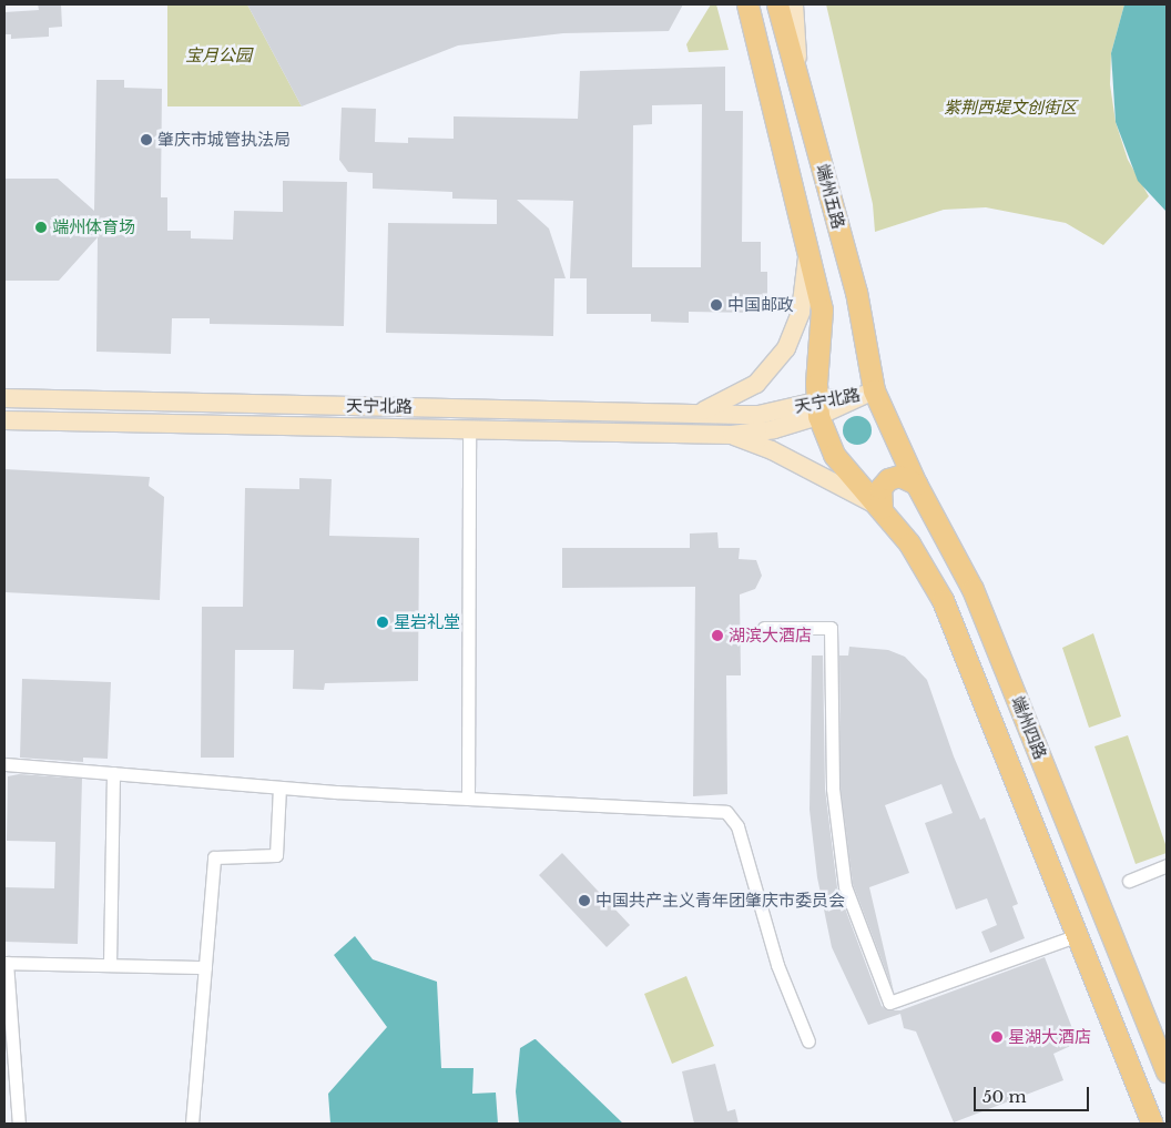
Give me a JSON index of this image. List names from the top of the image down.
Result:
{
  "streets": {
    "main road": ["端州五路", "天宁北路", "端州四路"]
  },
  "crossings": [
    ["端州五路", "天宁北路"],
    ["端州五路", "端州四路"],
    ["天宁北路", "端州四路"]
  ],
  "parks": ["宝月公园", "紫荆西堤文创街区"],
  "places": [
    "肇庆市城管执法局",
    "端州体育场",
    "中国邮政",
    "星岩礼堂",
    "湖滨大酒店",
    "中国共产主义青年团肇庆市委员会",
    "星湖大酒店"
  ],
  "scale_bar": "50 m"
}
